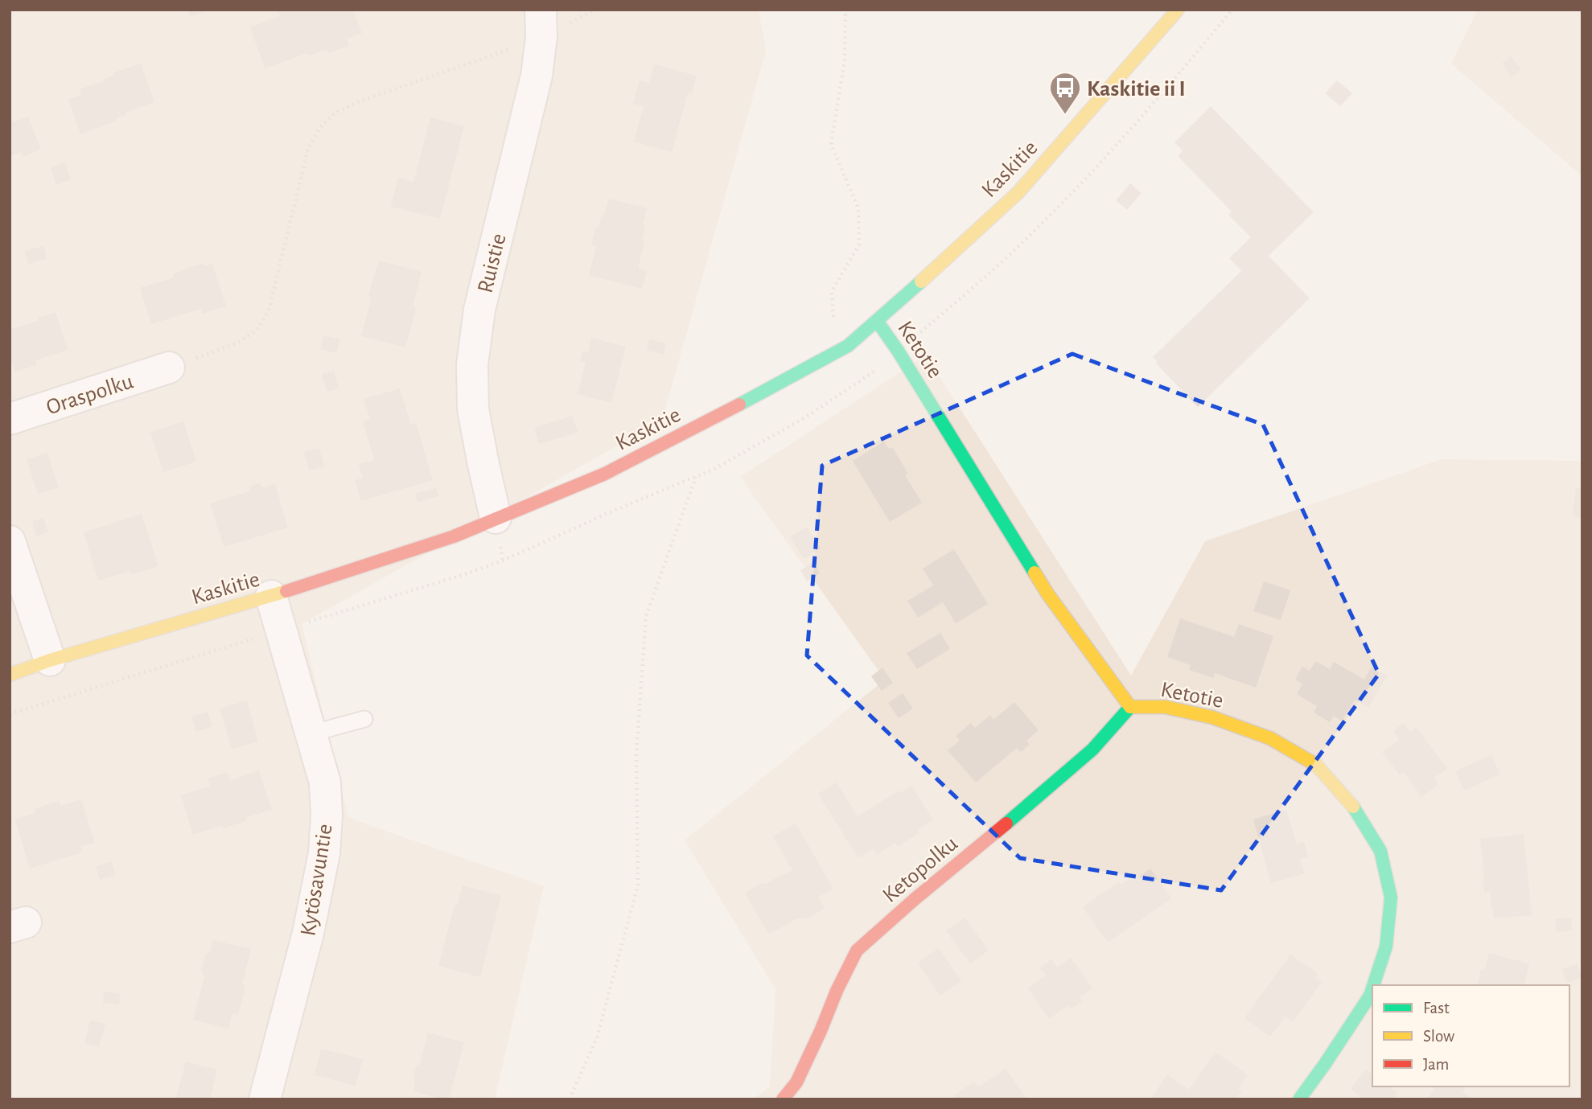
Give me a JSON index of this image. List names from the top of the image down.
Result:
{
  "streets": {
    "street": [
      "Kaskitie",
      "Ruistie",
      "Ketotie",
      "Oraspolku",
      "Ketopolku",
      "Kytösavuntie"
    ]
  },
  "crossings": [
    ["Kaskitie", "Ruistie"],
    ["Kaskitie", "Ketotie"],
    ["Kaskitie", "Kytösavuntie"],
    ["Ketotie", "Ketopolku"]
  ],
  "places": {
    "bus stop": ["Kaskitie ii I"]
  },
  "legend": ["Fast", "Slow", "Jam"]
}
